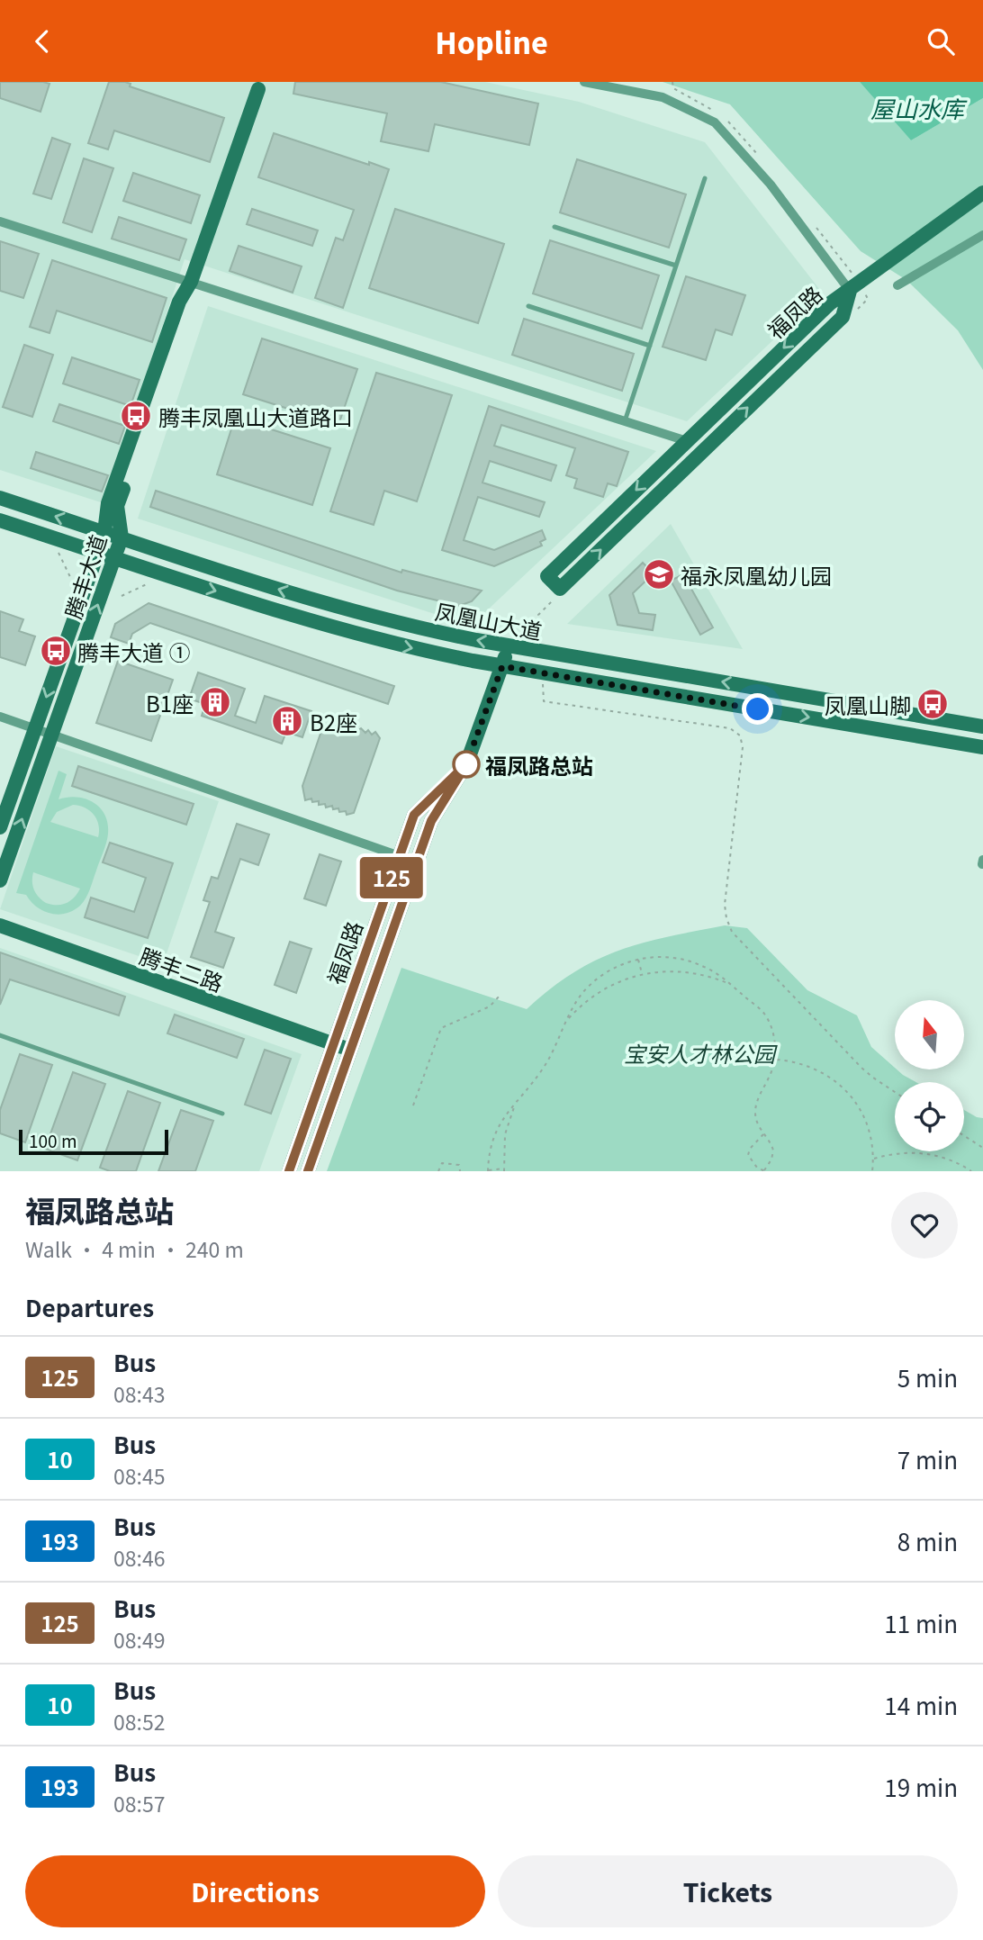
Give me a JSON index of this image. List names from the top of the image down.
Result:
{
  "streets": {
    "main road": [
      "福凤路",
      "腾丰大道",
      "凤凰山大道",
      "腾丰二路"
    ]
  },
  "crossings": [
    ["福凤路", "凤凰山大道"],
    ["福凤路", "腾丰二路"],
    ["腾丰大道", "凤凰山大道"]
  ],
  "water": ["屋山水库"],
  "parks": ["宝安人才林公园"],
  "places": {
    "bus stop": ["腾丰凤凰山大道路口", "腾丰大道 ①", "凤凰山脚"],
    "school or university": ["福永凤凰幼儿园"],
    "building": ["B1座", "B2座"],
    "other": ["福凤路总站"]
  },
  "lines": ["bus line 125"],
  "scale_bar": "100 m",
  "north": "top",
  "page": {
    "header": "Hopline",
    "on_map": "125",
    "scale": "100 m",
    "heading": [
      ["福凤路总站", "Walk · 4 min · 240 m"],
      "Departures"
    ],
    "list": [
      {
        "mark": "125",
        "name": "Bus",
        "note": "08:43",
        "value": "5 min"
      },
      {
        "mark": "10",
        "name": "Bus",
        "note": "08:45",
        "value": "7 min"
      },
      {
        "mark": "193",
        "name": "Bus",
        "note": "08:46",
        "value": "8 min"
      },
      {
        "mark": "125",
        "name": "Bus",
        "note": "08:49",
        "value": "11 min"
      },
      {
        "mark": "10",
        "name": "Bus",
        "note": "08:52",
        "value": "14 min"
      },
      {
        "mark": "193",
        "name": "Bus",
        "note": "08:57",
        "value": "19 min"
      }
    ],
    "buttons": ["Directions", "Tickets"]
  }
}
